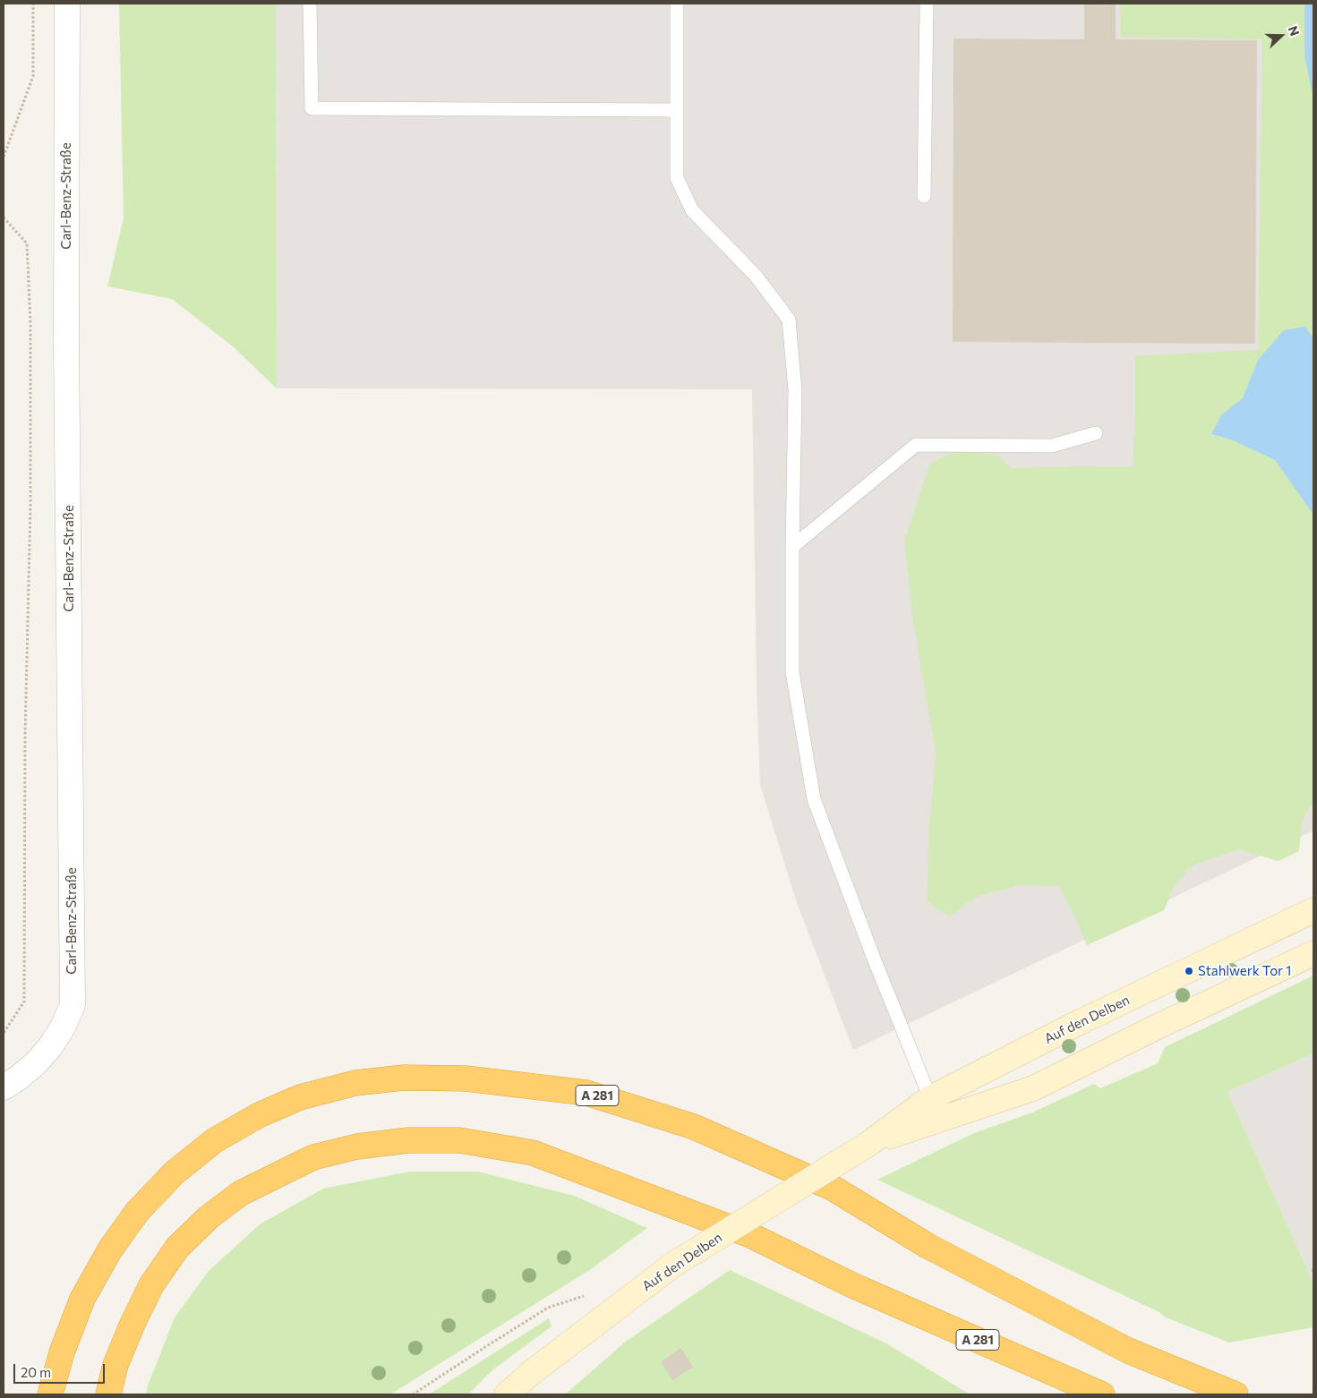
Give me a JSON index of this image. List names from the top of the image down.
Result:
{
  "streets": {
    "highway": ["A 281"],
    "main road": ["Auf den Delben"],
    "street": ["Carl-Benz-Straße"]
  },
  "places": ["Stahlwerk Tor 1"],
  "scale_bar": "20 m",
  "north": "right"
}
